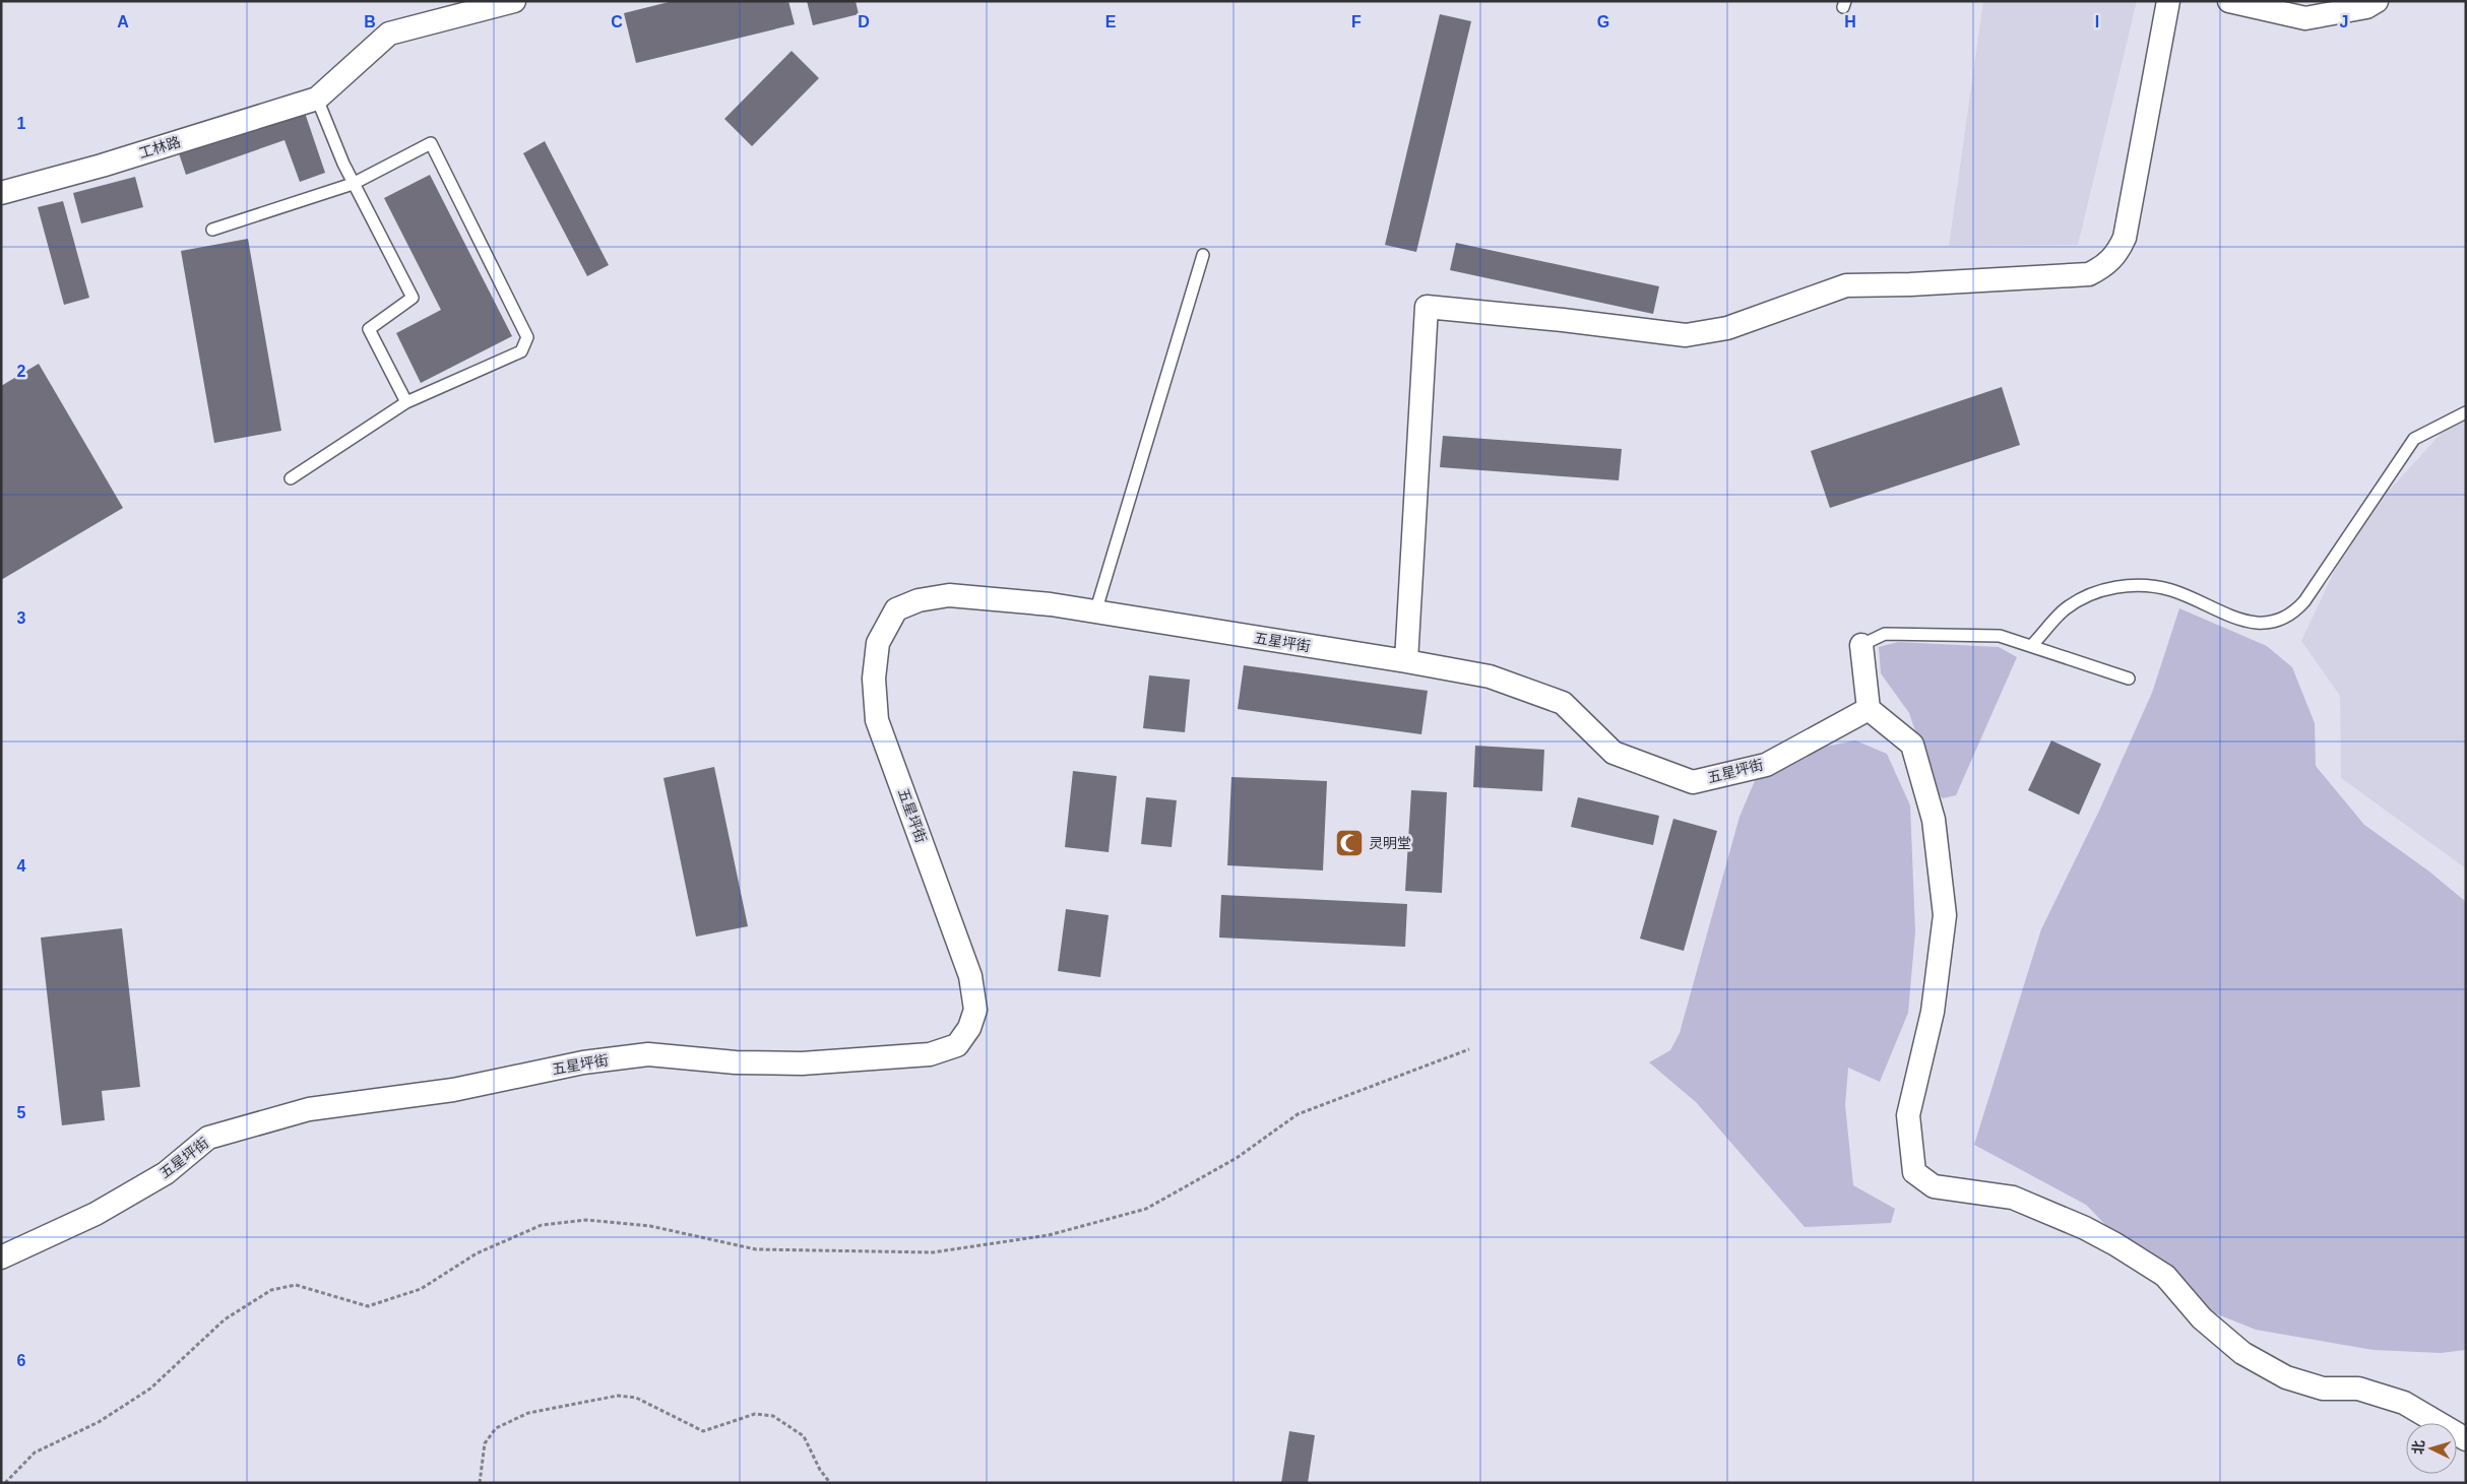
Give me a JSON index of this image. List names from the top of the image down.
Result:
{
  "streets": {
    "street": ["工林路", "五星坪街"]
  },
  "places": {
    "mosque": ["灵明堂"]
  },
  "north": "left",
  "grid": {
    "columns": [
      "A",
      "B",
      "C",
      "D",
      "E",
      "F",
      "G",
      "H",
      "I",
      "J"
    ],
    "rows": [
      "1",
      "2",
      "3",
      "4",
      "5",
      "6"
    ]
  }
}
